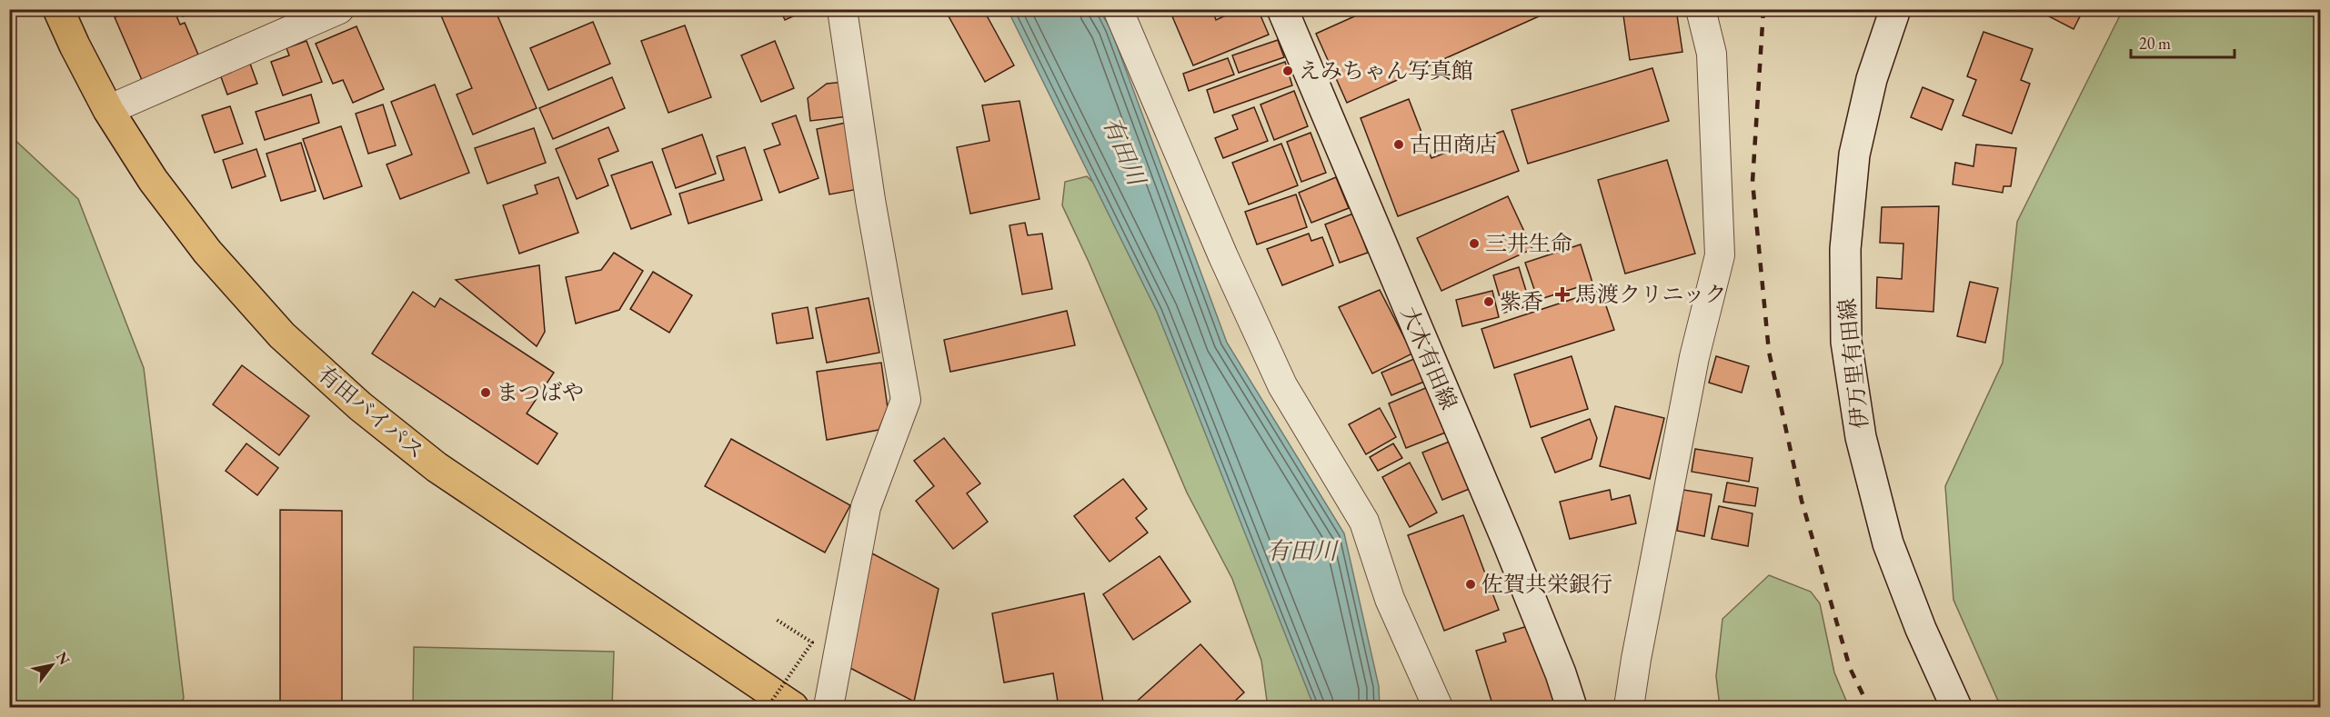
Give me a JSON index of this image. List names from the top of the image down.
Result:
{
  "streets": {
    "highway": ["有田バイパス"],
    "main road": ["大木有田線", "伊万里有田線"]
  },
  "water": ["有田川"],
  "places": {
    "other": [
      "えみちゃん写真館",
      "古田商店",
      "三井生命",
      "紫香",
      "まつばや",
      "佐賀共栄銀行"
    ],
    "health": ["馬渡クリニック"]
  },
  "scale_bar": "20 m",
  "north": "top right"
}
